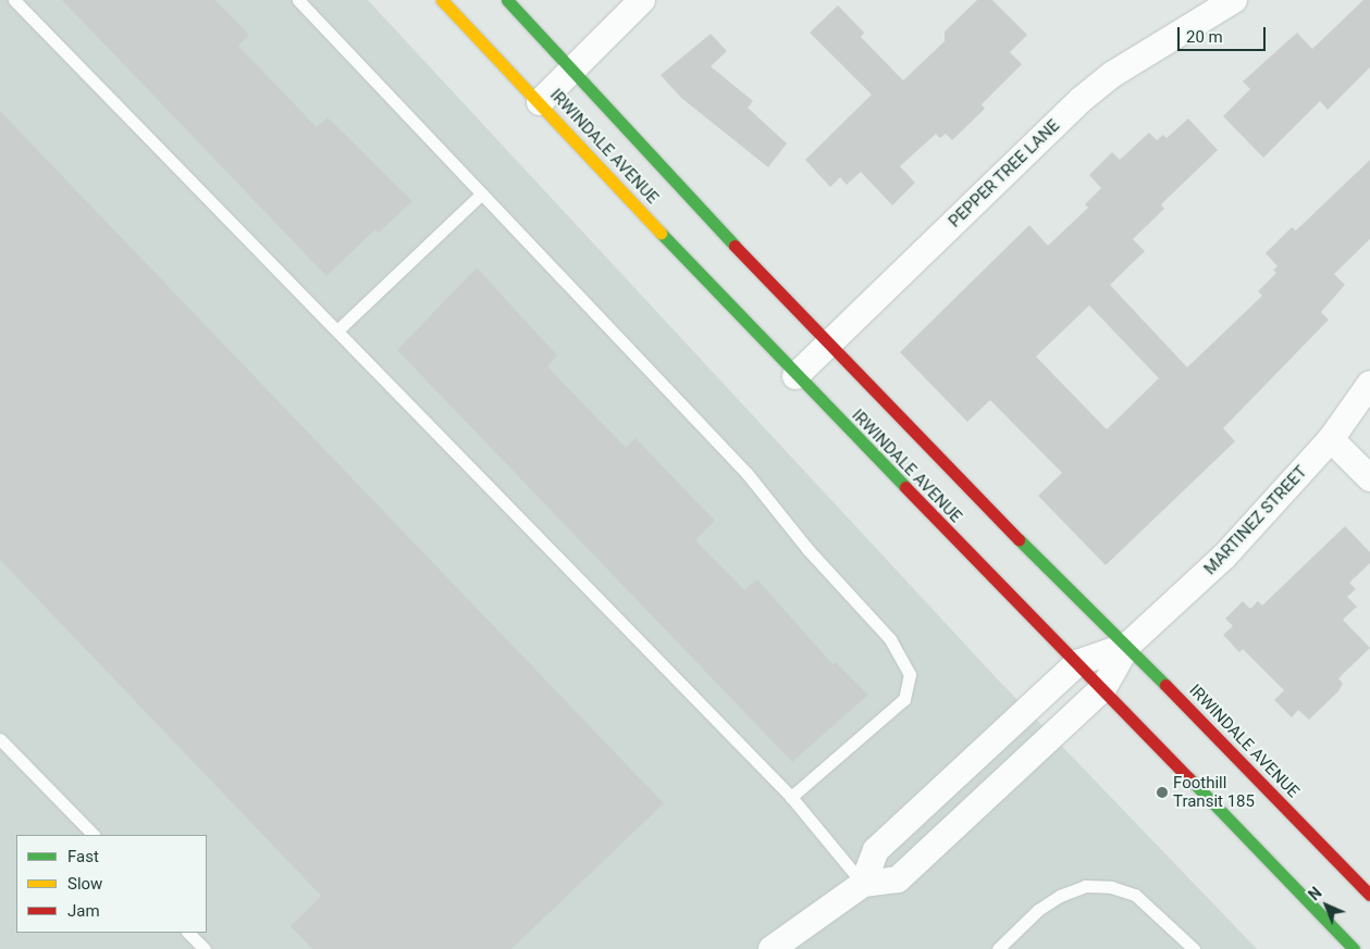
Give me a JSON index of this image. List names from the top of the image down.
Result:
{
  "streets": {
    "main road": ["IRWINDALE AVENUE"],
    "street": ["PEPPER TREE LANE", "MARTINEZ STREET"]
  },
  "crossings": [
    ["IRWINDALE AVENUE", "PEPPER TREE LANE"],
    ["IRWINDALE AVENUE", "MARTINEZ STREET"]
  ],
  "places": ["Foothill Transit 185"],
  "legend": ["Fast", "Slow", "Jam"],
  "scale_bar": "20 m",
  "north": "top left"
}
